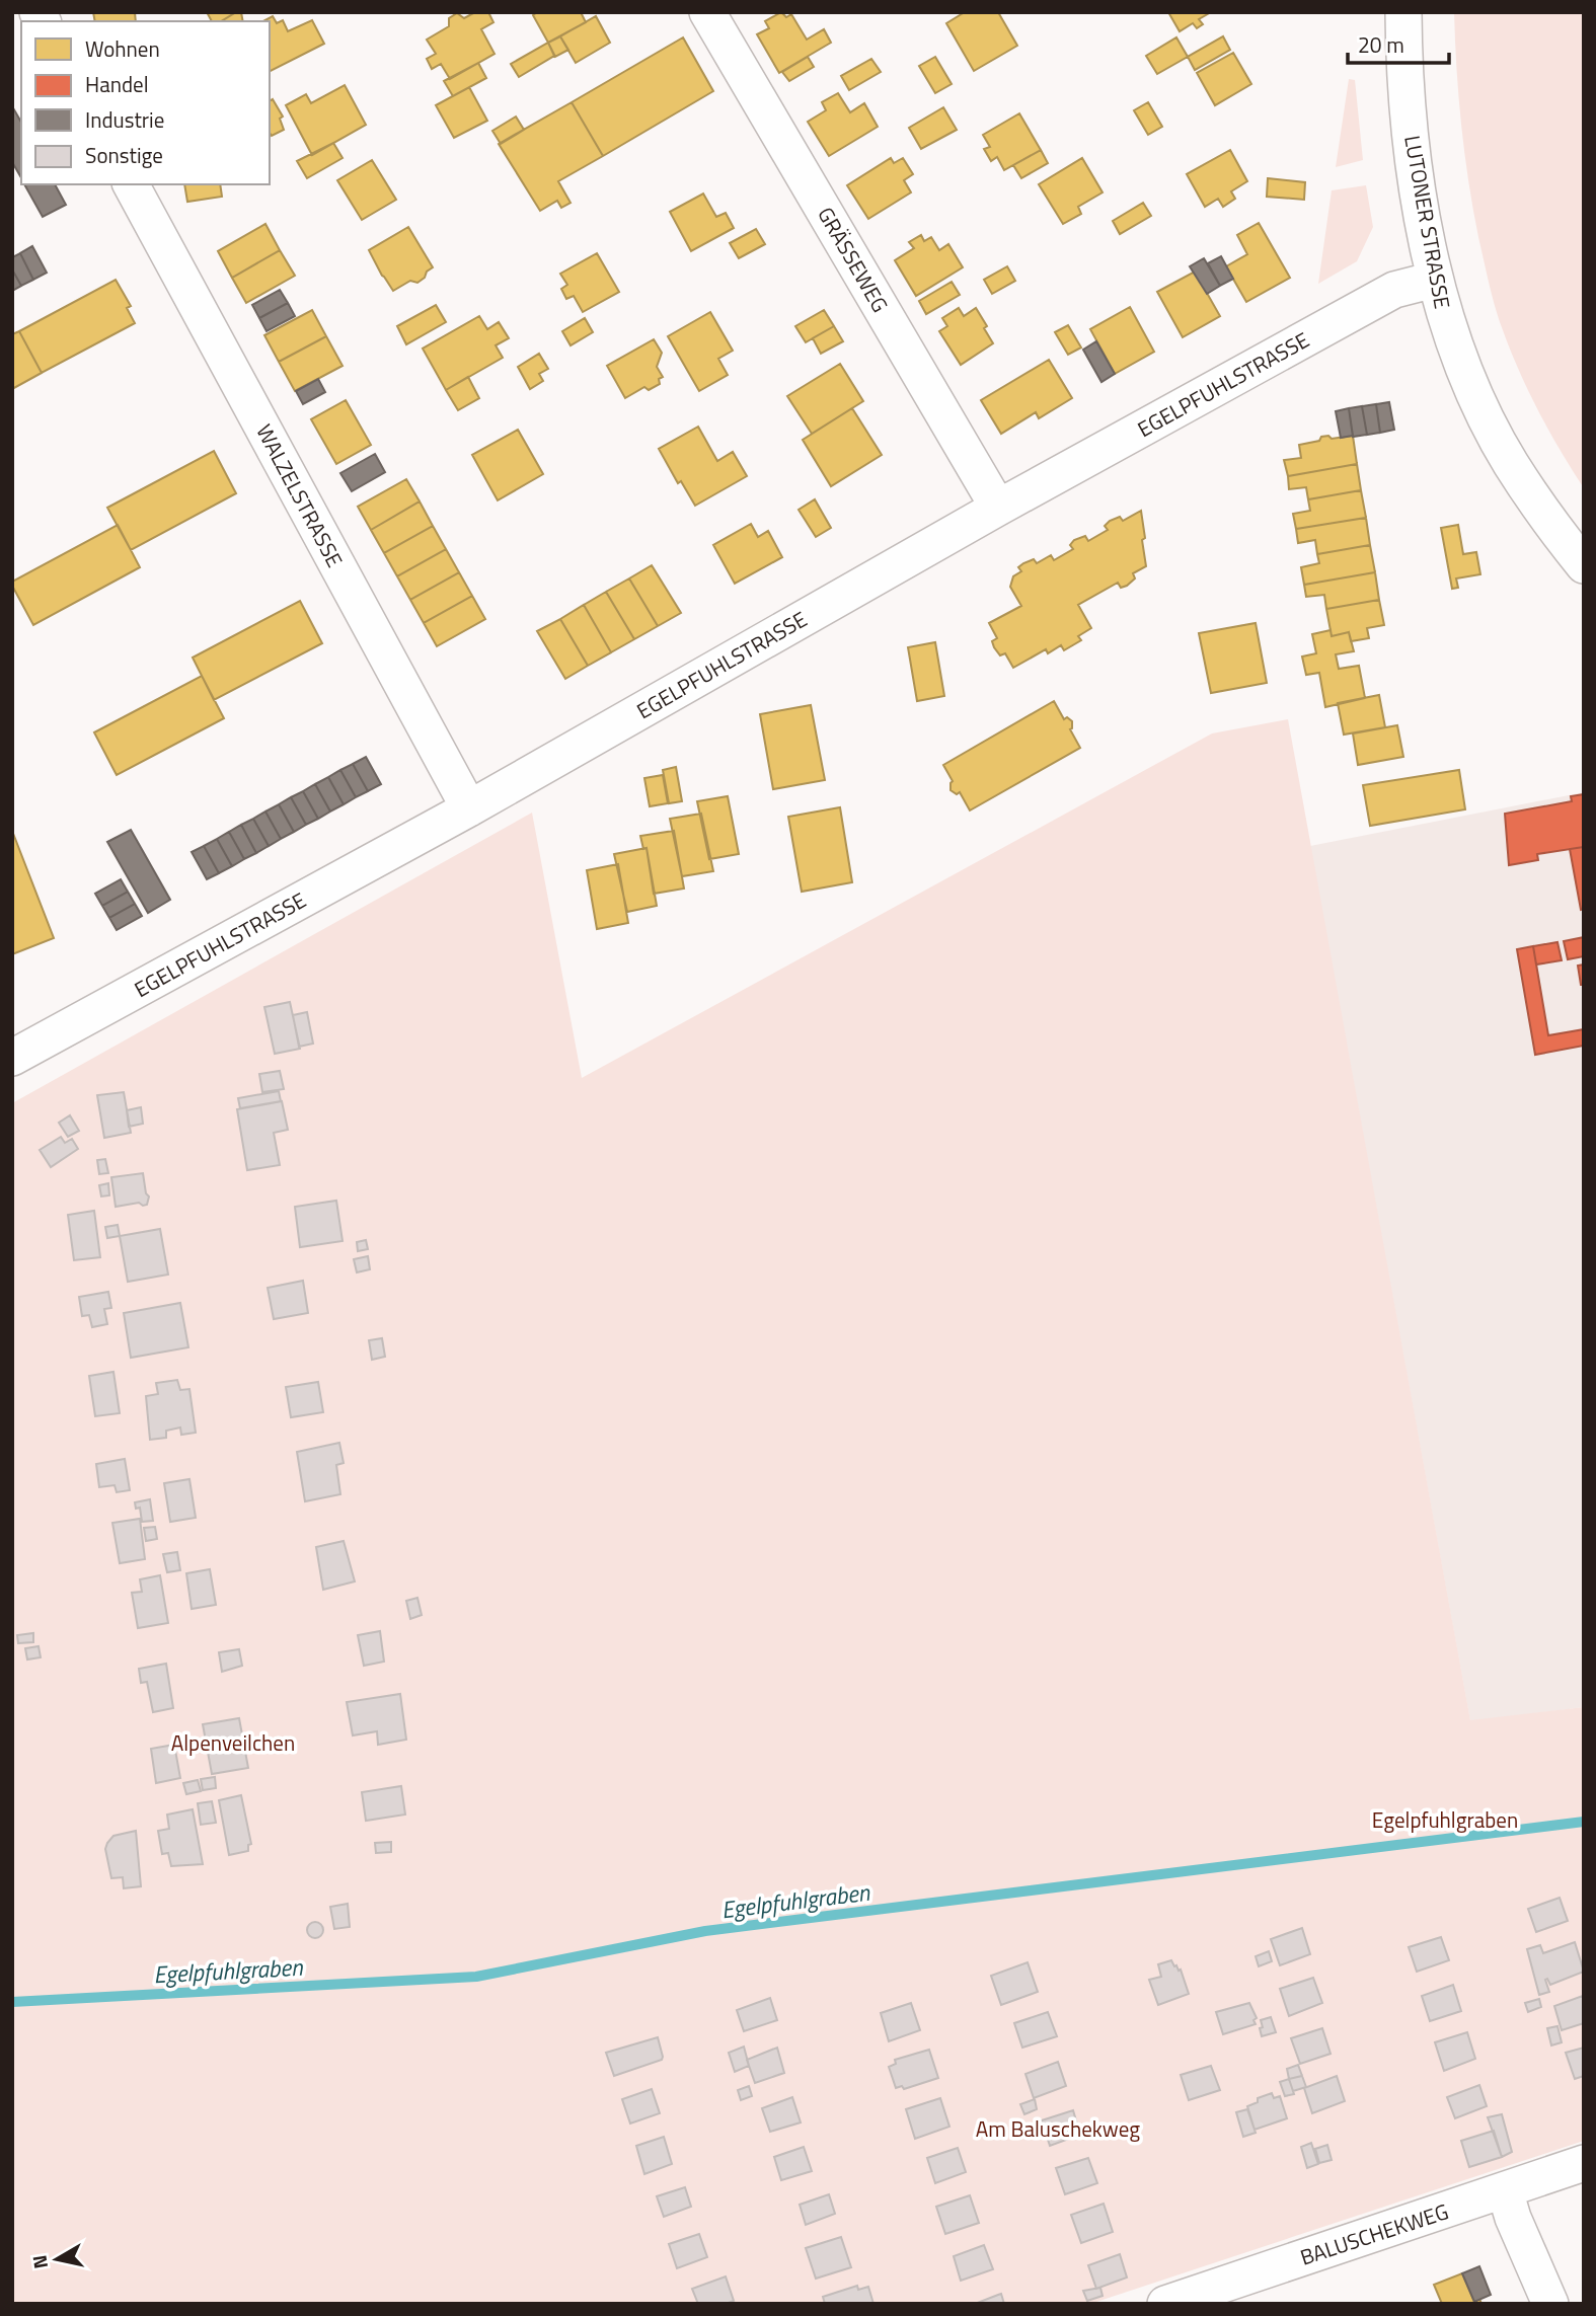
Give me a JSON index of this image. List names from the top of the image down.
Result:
{
  "streets": {
    "street": [
      "LUTONER STRASSE",
      "GRÄSSEWEG",
      "EGELPFUHLSTRASSE",
      "WALZELSTRASSE",
      "BALUSCHEKWEG"
    ]
  },
  "crossings": [
    ["LUTONER STRASSE", "EGELPFUHLSTRASSE"],
    ["GRÄSSEWEG", "EGELPFUHLSTRASSE"],
    ["EGELPFUHLSTRASSE", "WALZELSTRASSE"]
  ],
  "water": ["Egelpfuhlgraben"],
  "parks": ["Alpenveilchen", "Egelpfuhlgraben", "Am Baluschekweg"],
  "legend": [
    "Wohnen",
    "Handel",
    "Industrie",
    "Sonstige"
  ],
  "scale_bar": "20 m",
  "north": "left"
}
